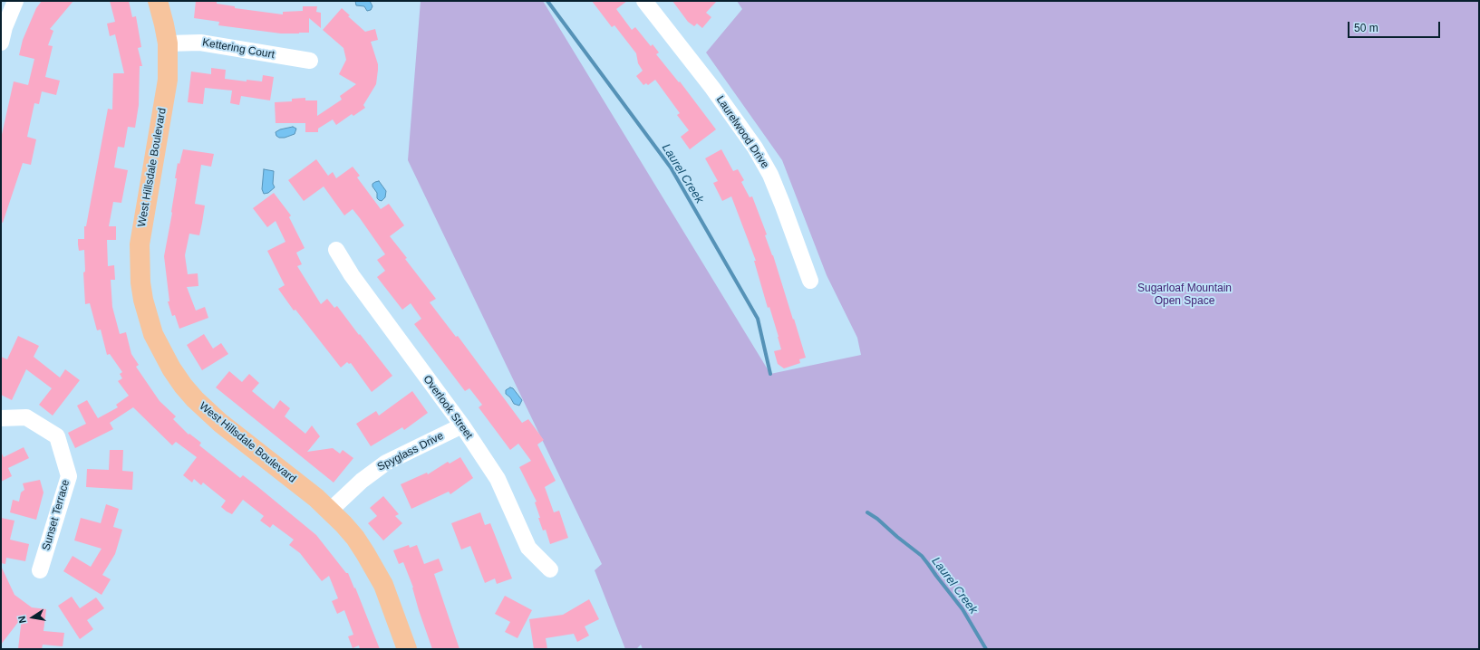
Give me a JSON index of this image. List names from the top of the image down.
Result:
{
  "streets": {
    "main road": ["West Hillsdale Boulevard"],
    "street": [
      "Kettering Court",
      "Laurelwood Drive",
      "Overlook Street",
      "Spyglass Drive",
      "Sunset Terrace"
    ]
  },
  "crossings": [
    ["Kettering Court", "West Hillsdale Boulevard"],
    ["West Hillsdale Boulevard", "Spyglass Drive"],
    ["Overlook Street", "Spyglass Drive"]
  ],
  "water": ["Laurel Creek"],
  "parks": ["Sugarloaf Mountain Open Space"],
  "scale_bar": "50 m",
  "north": "left"
}
